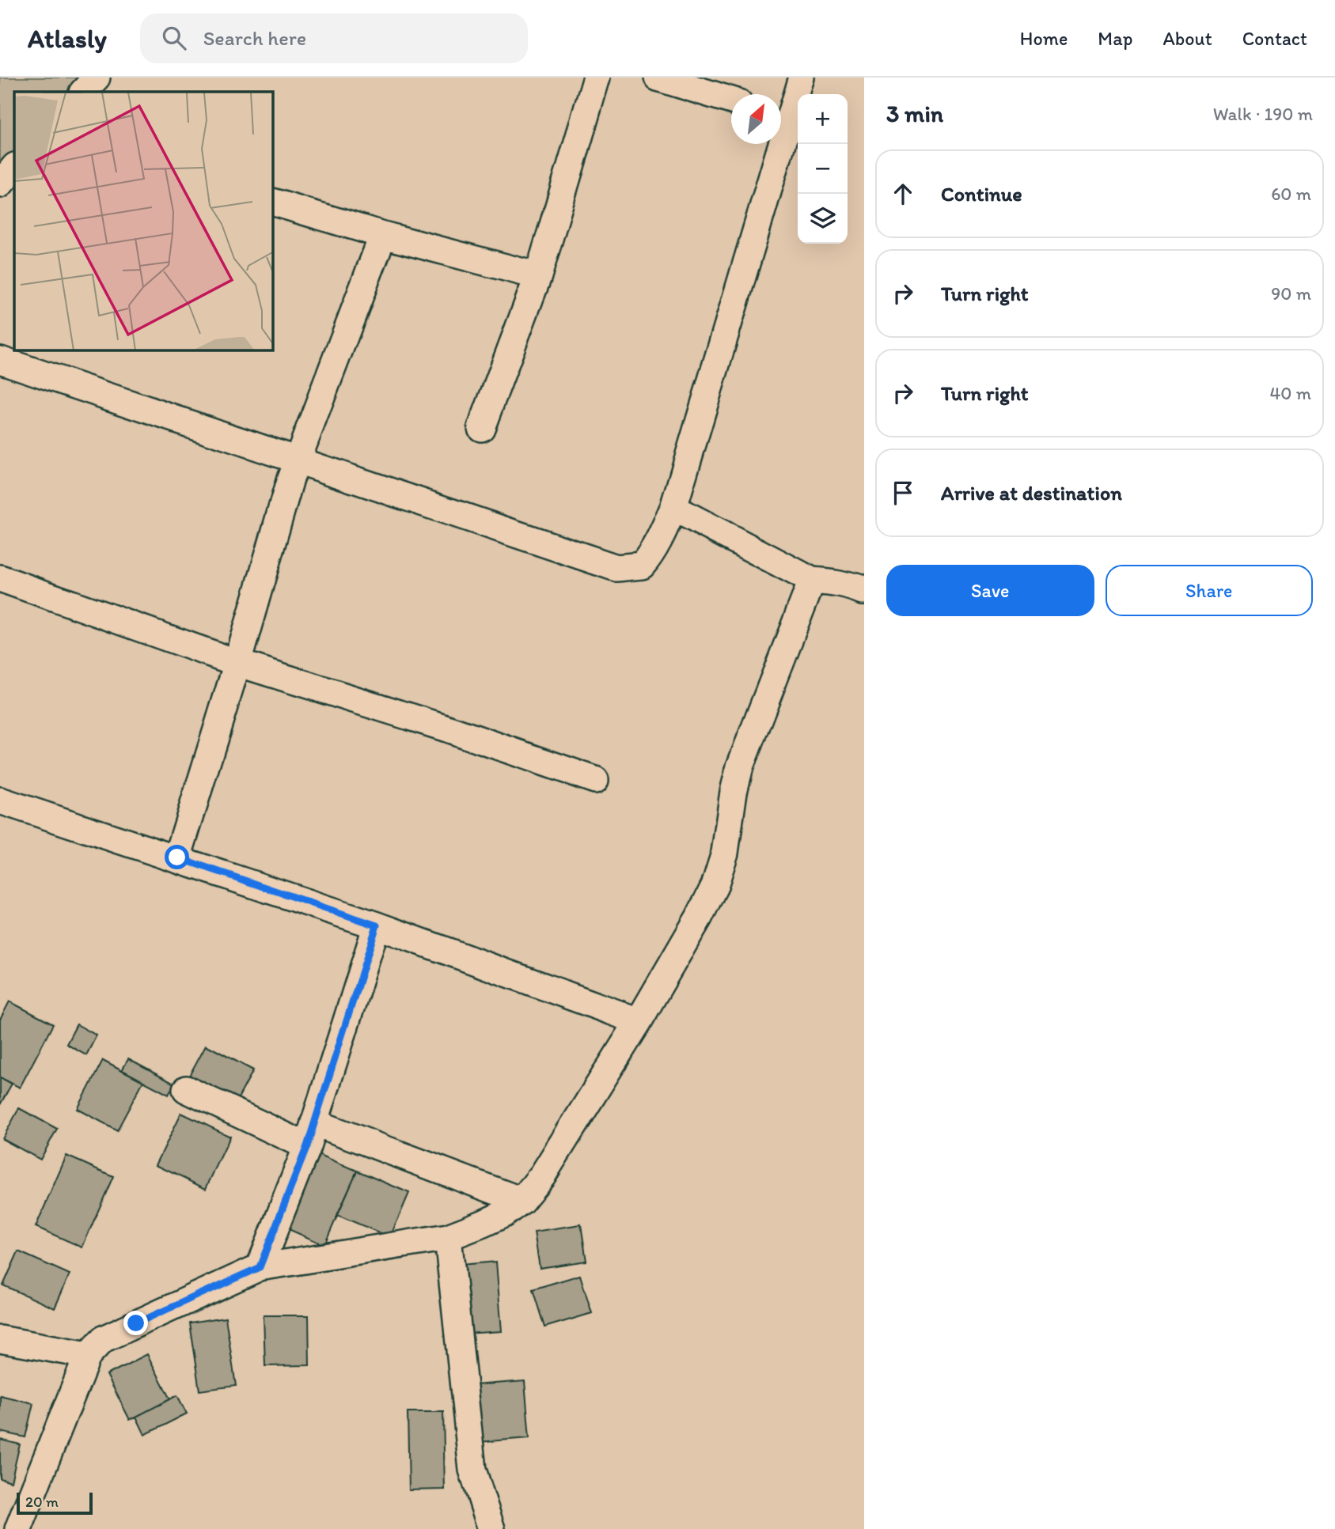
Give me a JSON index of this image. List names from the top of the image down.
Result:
{
  "scale_bar": "20 m",
  "north": "top right",
  "page": {
    "header": "Atlasly",
    "search": "Search here",
    "nav": [
      "Home",
      "Map",
      "About",
      "Contact"
    ],
    "heading": ["3 min", "Walk · 190 m"],
    "map_buttons": ["+", "−"],
    "list": [
      ["Continue", "60 m"],
      ["Turn right", "90 m"],
      ["Turn right", "40 m"],
      "Arrive at destination"
    ],
    "buttons": ["Save", "Share"],
    "scale": "20 m"
  }
}
